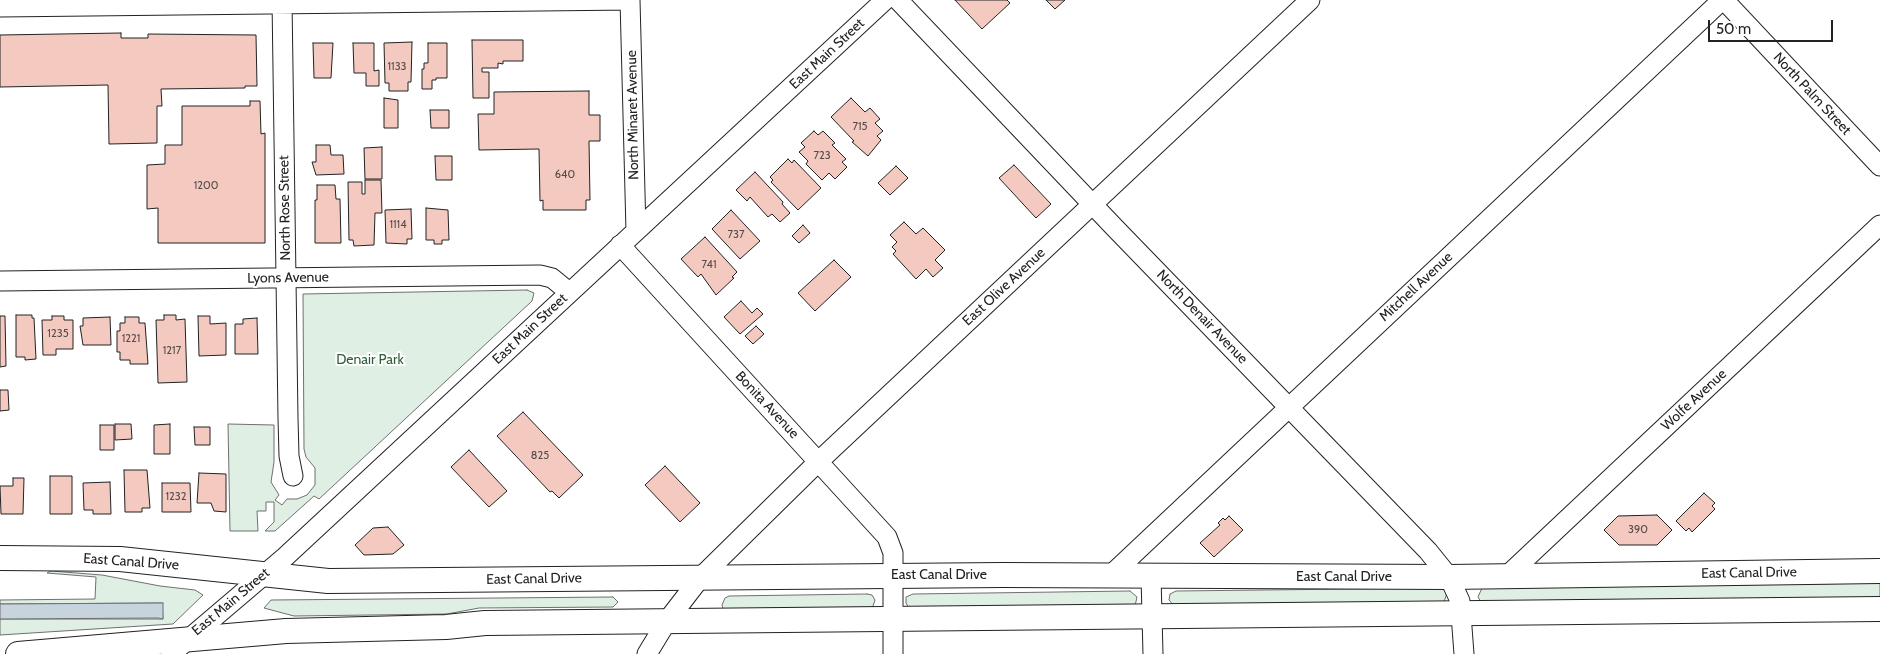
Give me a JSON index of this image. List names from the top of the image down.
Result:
{
  "streets": {
    "main road": ["East Canal Drive"],
    "street": [
      "East Main Street",
      "North Palm Street",
      "North Minaret Avenue",
      "North Rose Street",
      "Lyons Avenue",
      "East Olive Avenue",
      "Mitchell Avenue",
      "North Denair Avenue",
      "Wolfe Avenue",
      "Bonita Avenue"
    ]
  },
  "crossings": [
    ["East Main Street", "North Minaret Avenue"],
    ["East Main Street", "Lyons Avenue"],
    ["East Main Street", "Bonita Avenue"],
    ["East Main Street", "East Canal Drive"],
    ["North Palm Street", "Mitchell Avenue"],
    ["North Rose Street", "Lyons Avenue"],
    ["East Olive Avenue", "North Denair Avenue"],
    ["East Olive Avenue", "Bonita Avenue"],
    ["East Olive Avenue", "East Canal Drive"],
    ["Mitchell Avenue", "North Denair Avenue"],
    ["Mitchell Avenue", "East Canal Drive"],
    ["North Denair Avenue", "East Canal Drive"],
    ["Wolfe Avenue", "East Canal Drive"],
    ["Bonita Avenue", "East Canal Drive"]
  ],
  "parks": ["Denair Park"],
  "house_numbers": [
    "1133",
    "715",
    "723",
    "640",
    "1200",
    "1114",
    "737",
    "741",
    "1235",
    "1221",
    "1217",
    "825",
    "1232",
    "390"
  ],
  "scale_bar": "50 m"
}
